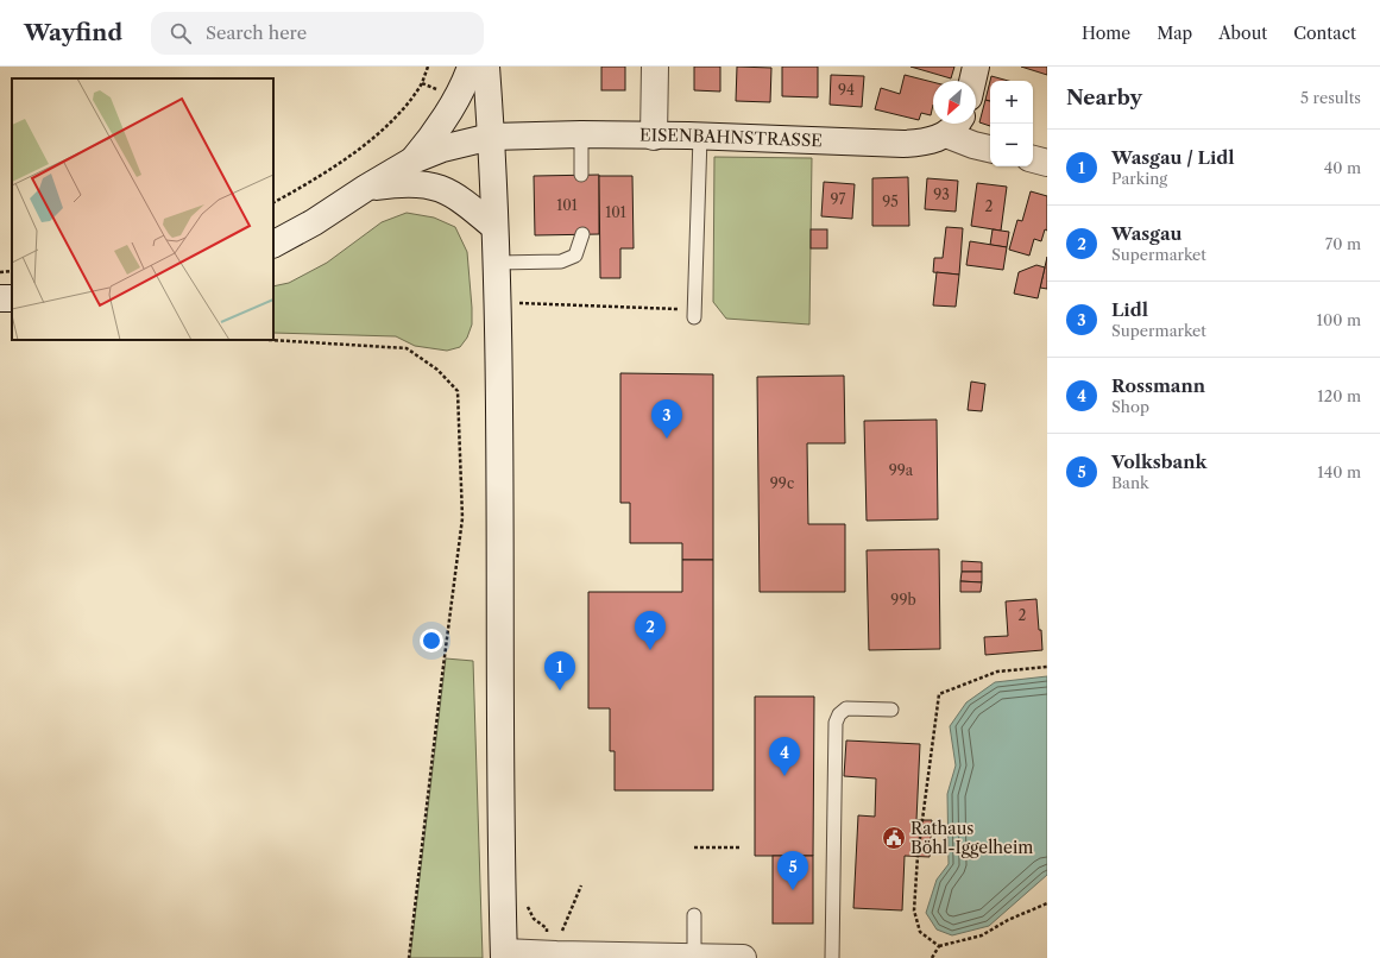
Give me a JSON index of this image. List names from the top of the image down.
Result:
{
  "streets": {
    "main road": ["EISENBAHNSTRASSE"]
  },
  "places": {
    "public building": ["Rathaus Böhl-Iggelheim"]
  },
  "house_numbers": [
    "94",
    "93",
    "97",
    "95",
    "101",
    "2",
    "101",
    "99a",
    "99c",
    "99b",
    "2"
  ],
  "north": "bottom left",
  "page": {
    "header": "Wayfind",
    "search": "Search here",
    "nav": [
      "Home",
      "Map",
      "About",
      "Contact"
    ],
    "heading": ["Nearby", "5 results"],
    "map_buttons": ["+", "−"],
    "list": [
      {
        "mark": "1",
        "name": "Wasgau / Lidl",
        "note": "Parking",
        "value": "40 m"
      },
      {
        "mark": "2",
        "name": "Wasgau",
        "note": "Supermarket",
        "value": "70 m"
      },
      {
        "mark": "3",
        "name": "Lidl",
        "note": "Supermarket",
        "value": "100 m"
      },
      {
        "mark": "4",
        "name": "Rossmann",
        "note": "Shop",
        "value": "120 m"
      },
      {
        "mark": "5",
        "name": "Volksbank",
        "note": "Bank",
        "value": "140 m"
      }
    ],
    "pins": [
      "3",
      "2",
      "1",
      "4",
      "5"
    ]
  }
}
